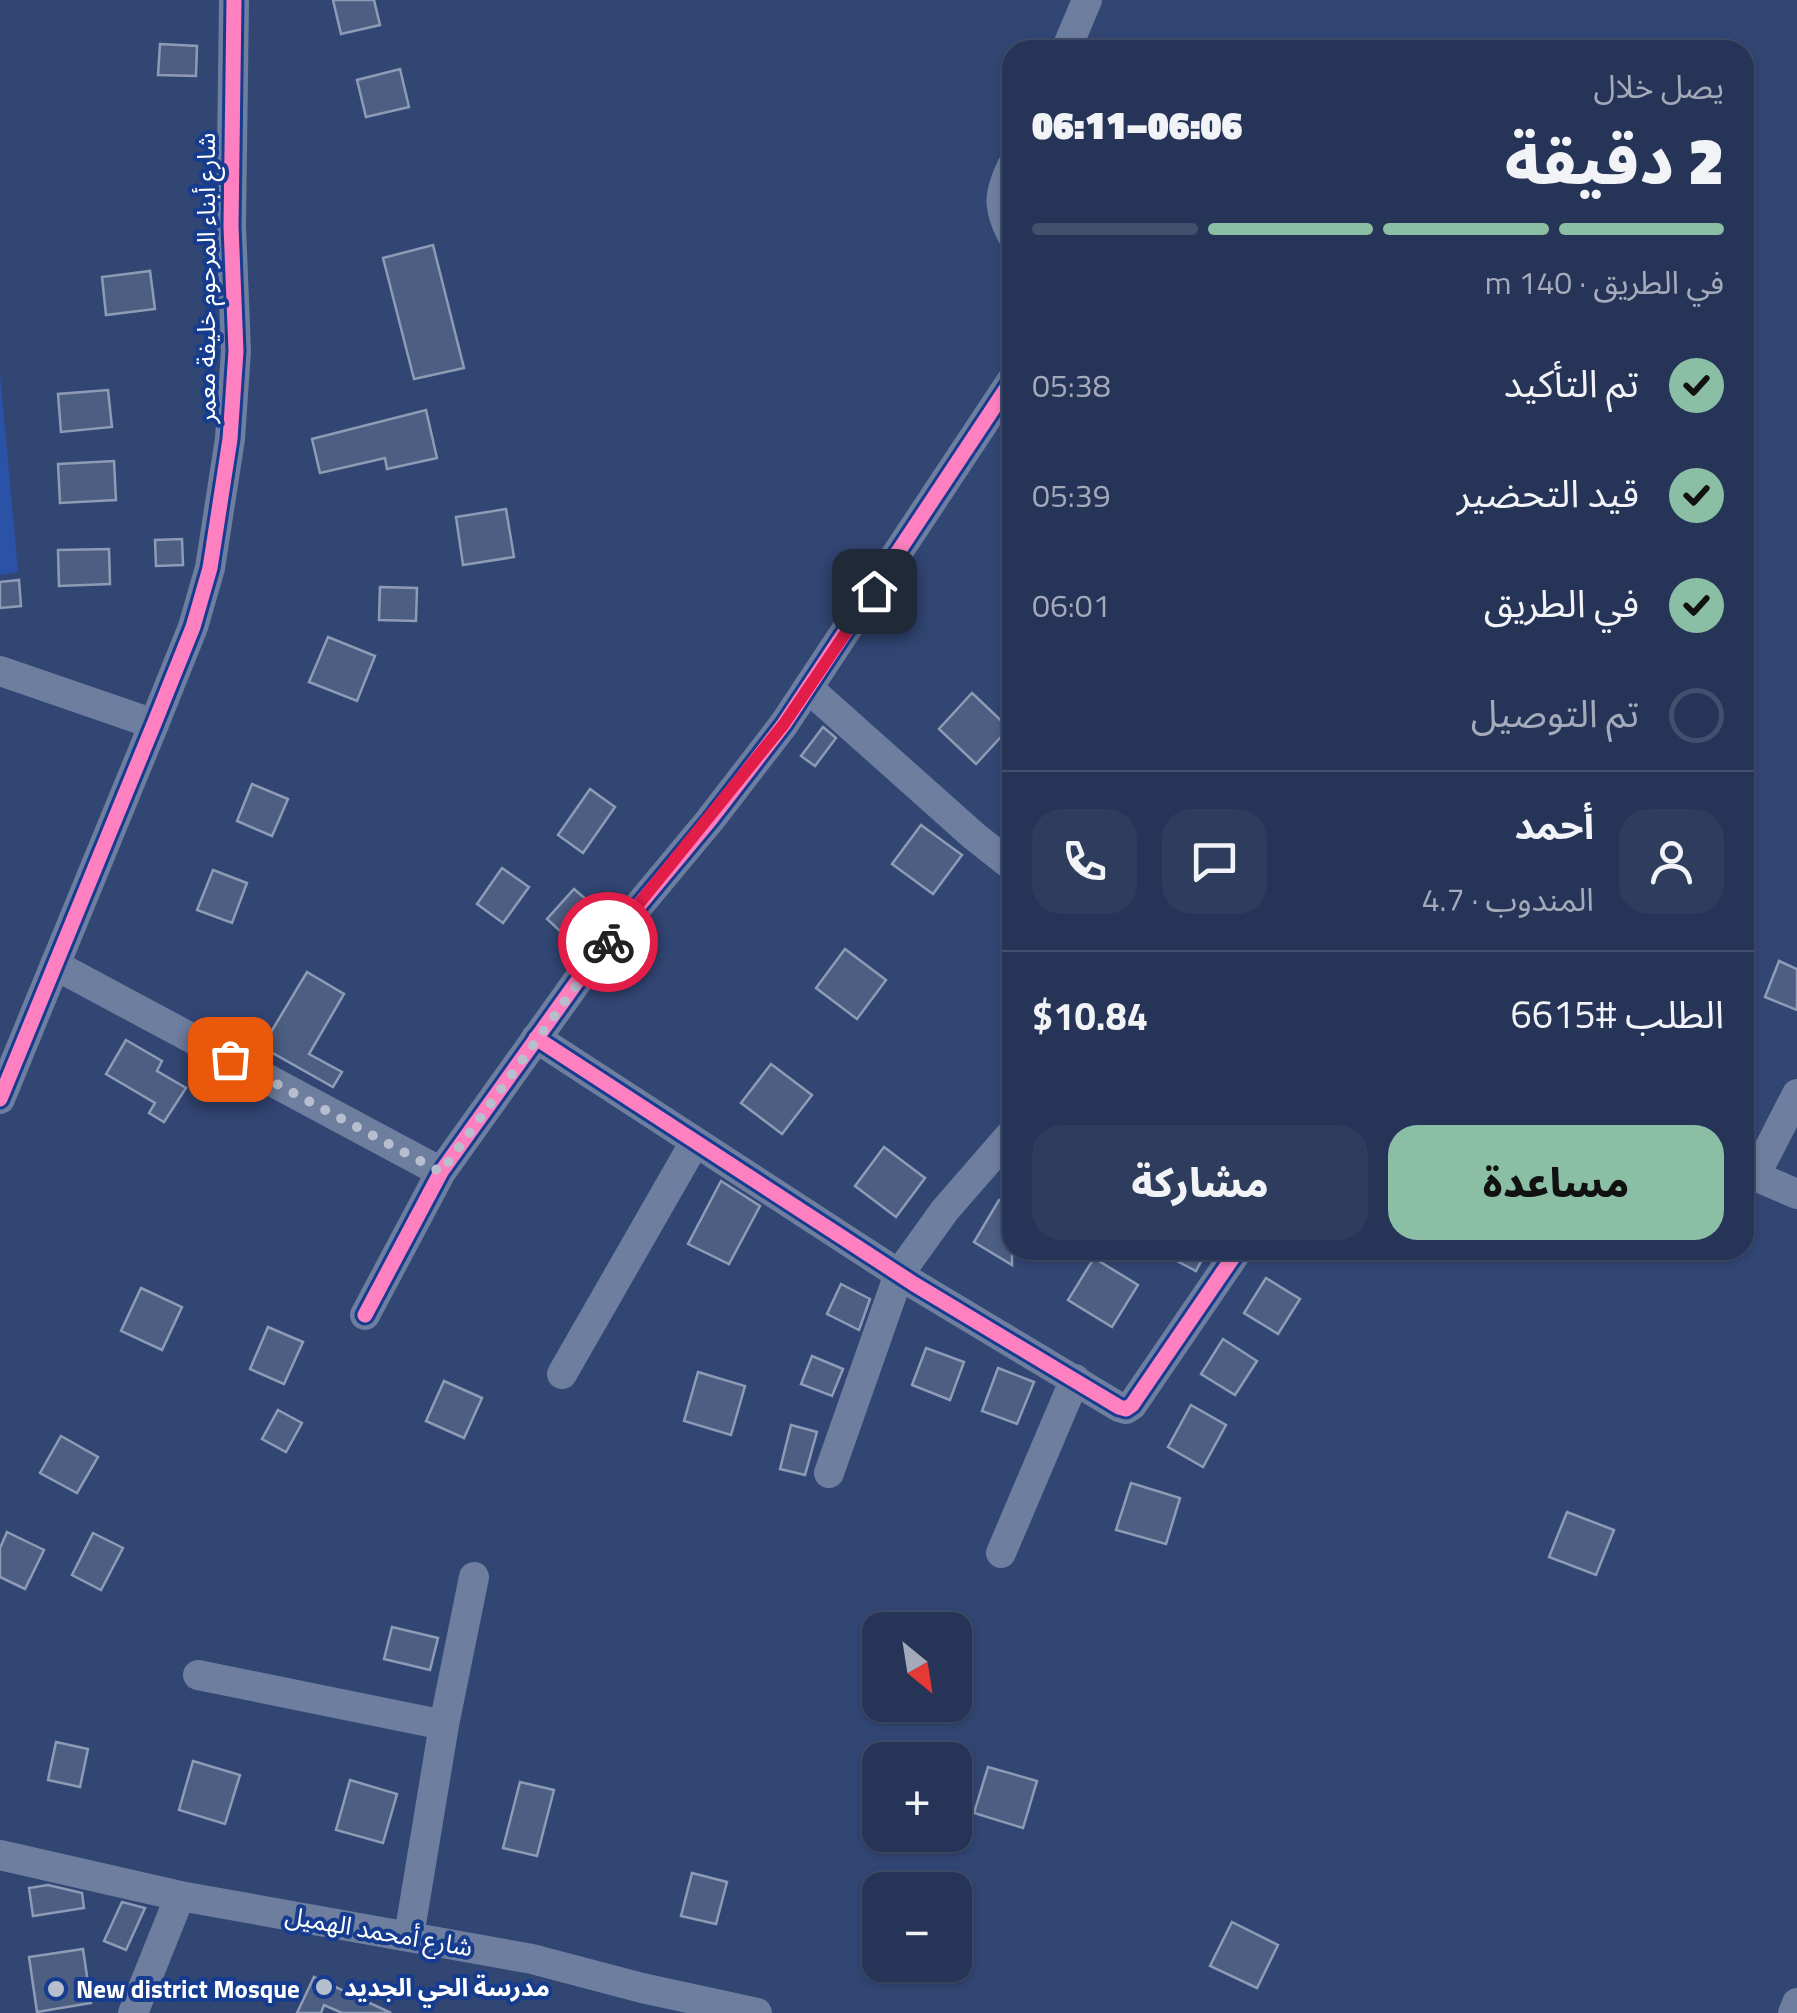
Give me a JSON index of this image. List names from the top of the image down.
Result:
{
  "streets": {
    "street": ["شارع أبناء المرحوم خليفة معمر", "شارع أمحمد الهميل"]
  },
  "places": ["مدرسة الحي الجديد", "New district Mosque"],
  "north": "bottom right",
  "page": {
    "heading": ["2 دقيقة", "يصل خلال", "06:06–06:11"],
    "panel": [
      "أحمد",
      "المندوب · 4.7",
      "الطلب #6615",
      "$10.84"
    ],
    "bar": "في الطريق · 140 m",
    "list": [
      ["تم التأكيد", "05:38"],
      ["قيد التحضير", "05:39"],
      ["في الطريق", "06:01"],
      "تم التوصيل"
    ],
    "buttons": ["مساعدة", "مشاركة"],
    "map_buttons": ["+", "−"]
  }
}
